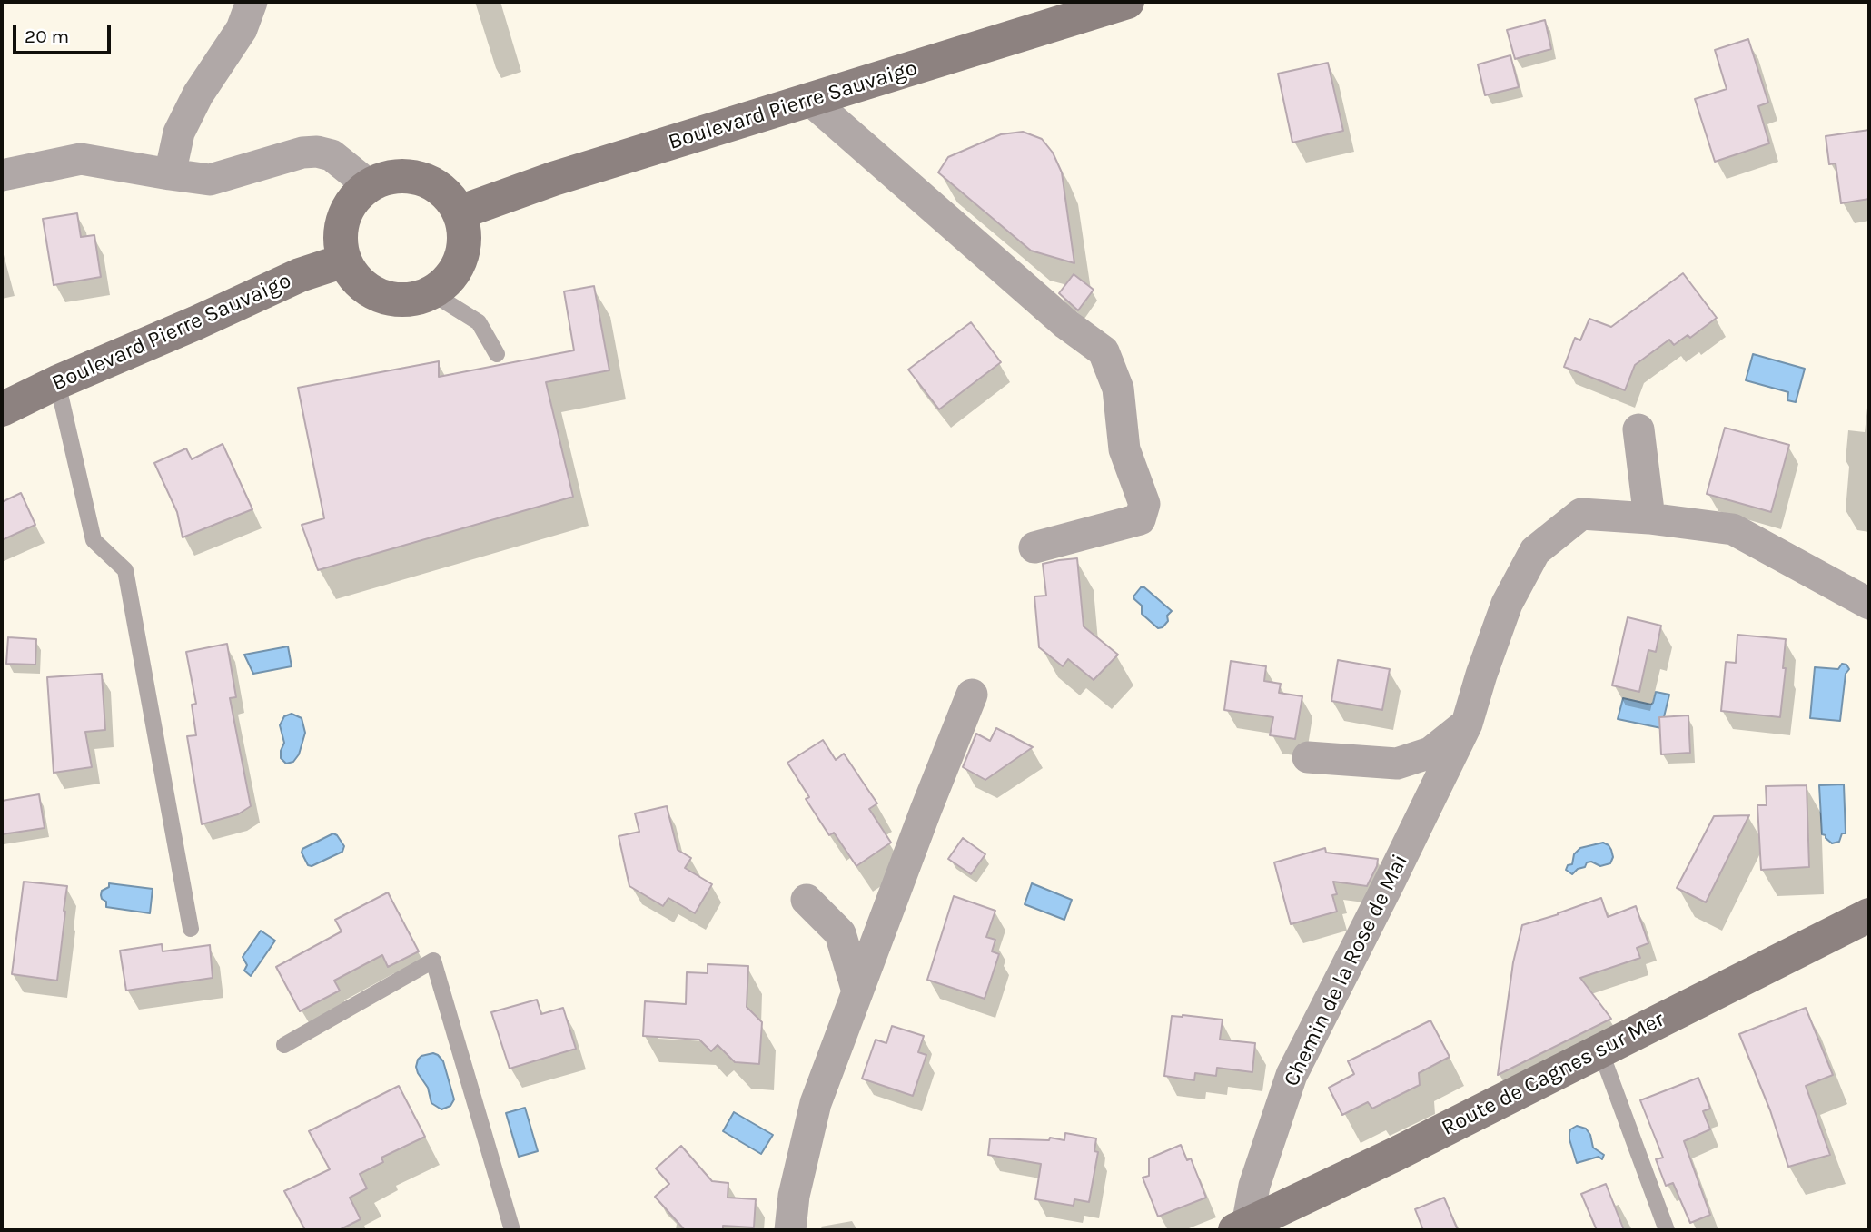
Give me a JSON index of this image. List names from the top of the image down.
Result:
{
  "streets": {
    "main road": ["Boulevard Pierre Sauvaigo", "Route de Cagnes sur Mer"],
    "street": ["Chemin de la Rose de Mai"]
  },
  "crossings": [
    ["Chemin de la Rose de Mai", "Route de Cagnes sur Mer"]
  ],
  "scale_bar": "20 m"
}
